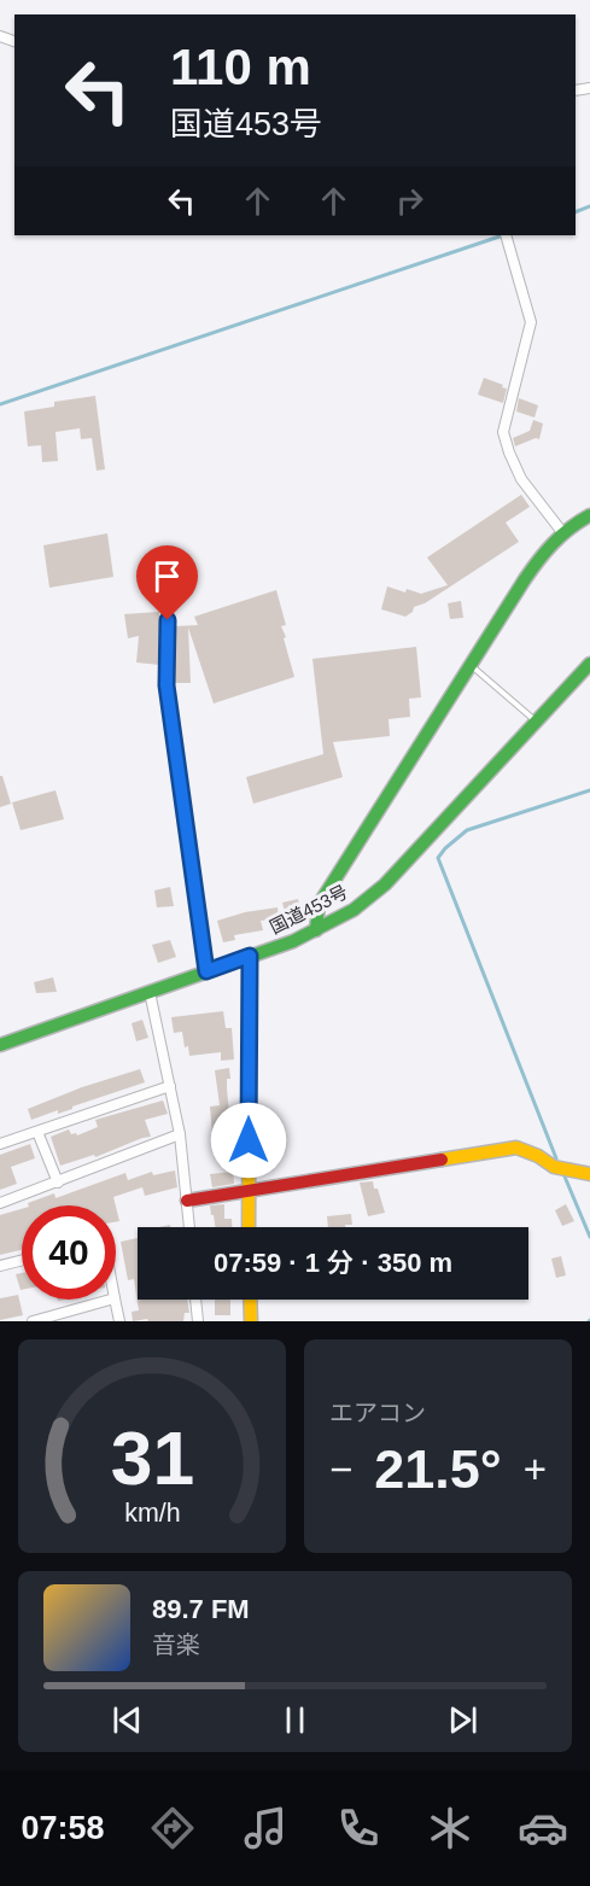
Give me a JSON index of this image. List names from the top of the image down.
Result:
{
  "streets": {
    "main road": ["国道453号"]
  },
  "page": {
    "turn": ["110 m", "国道453号"],
    "limit": "40",
    "trip": "07:59 · 1 分 · 350 m",
    "tile": "エアコン",
    "heat": ["−", "21.5°", "+"],
    "song": ["89.7 FM", "音楽"],
    "tabs": "07:58",
    "gauge": ["31", "km/h"]
  }
}
